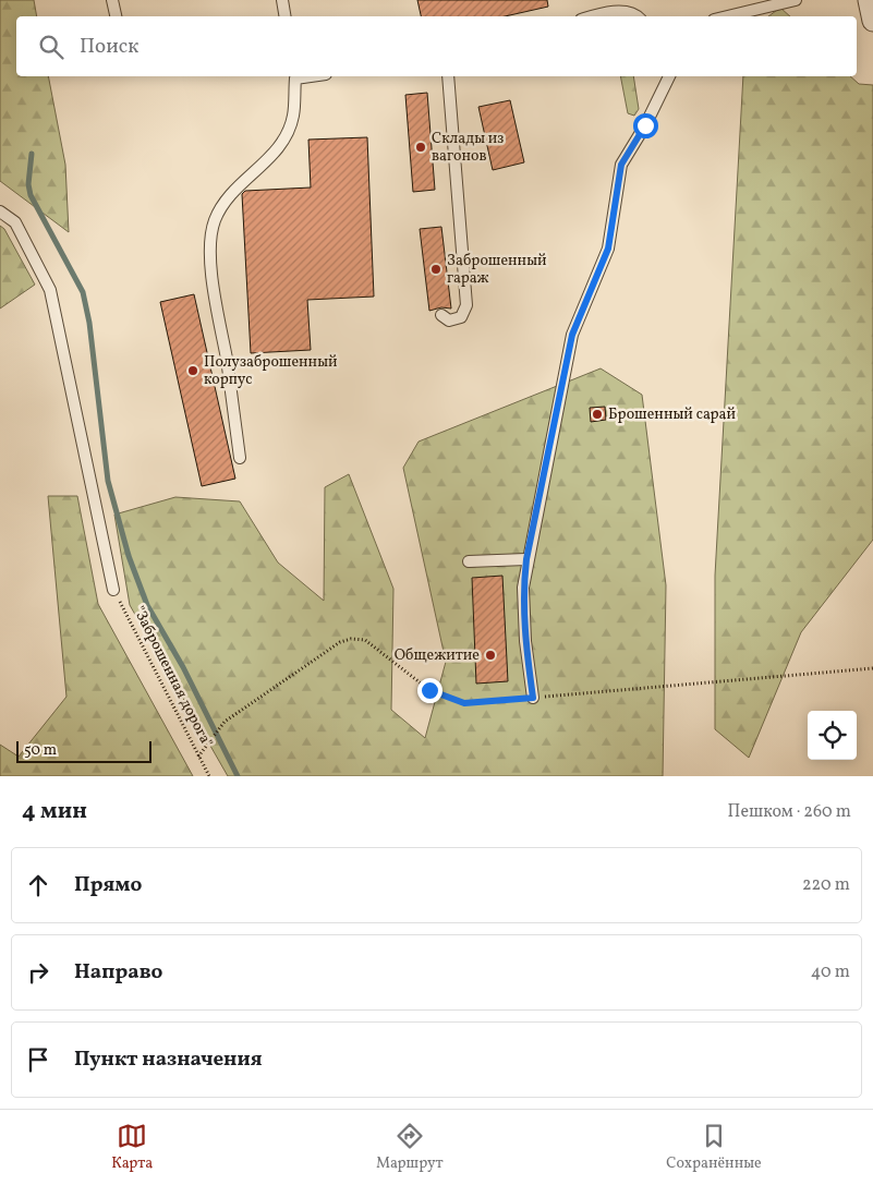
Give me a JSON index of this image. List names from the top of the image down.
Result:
{
  "streets": {
    "path": ["\"Заброшенная дорога\""]
  },
  "places": [
    "Склады из вагонов",
    "Заброшенный гараж",
    "Полузаброшенный корпус",
    "Брошенный сарай",
    "Общежитие"
  ],
  "scale_bar": "50 m",
  "page": {
    "search": "Поиск",
    "scale": "50 m",
    "heading": ["4 мин", "Пешком · 260 m"],
    "list": [
      ["Прямо", "220 m"],
      ["Направо", "40 m"],
      "Пункт назначения"
    ],
    "nav": ["Карта", "Маршрут", "Сохранённые"]
  }
}
